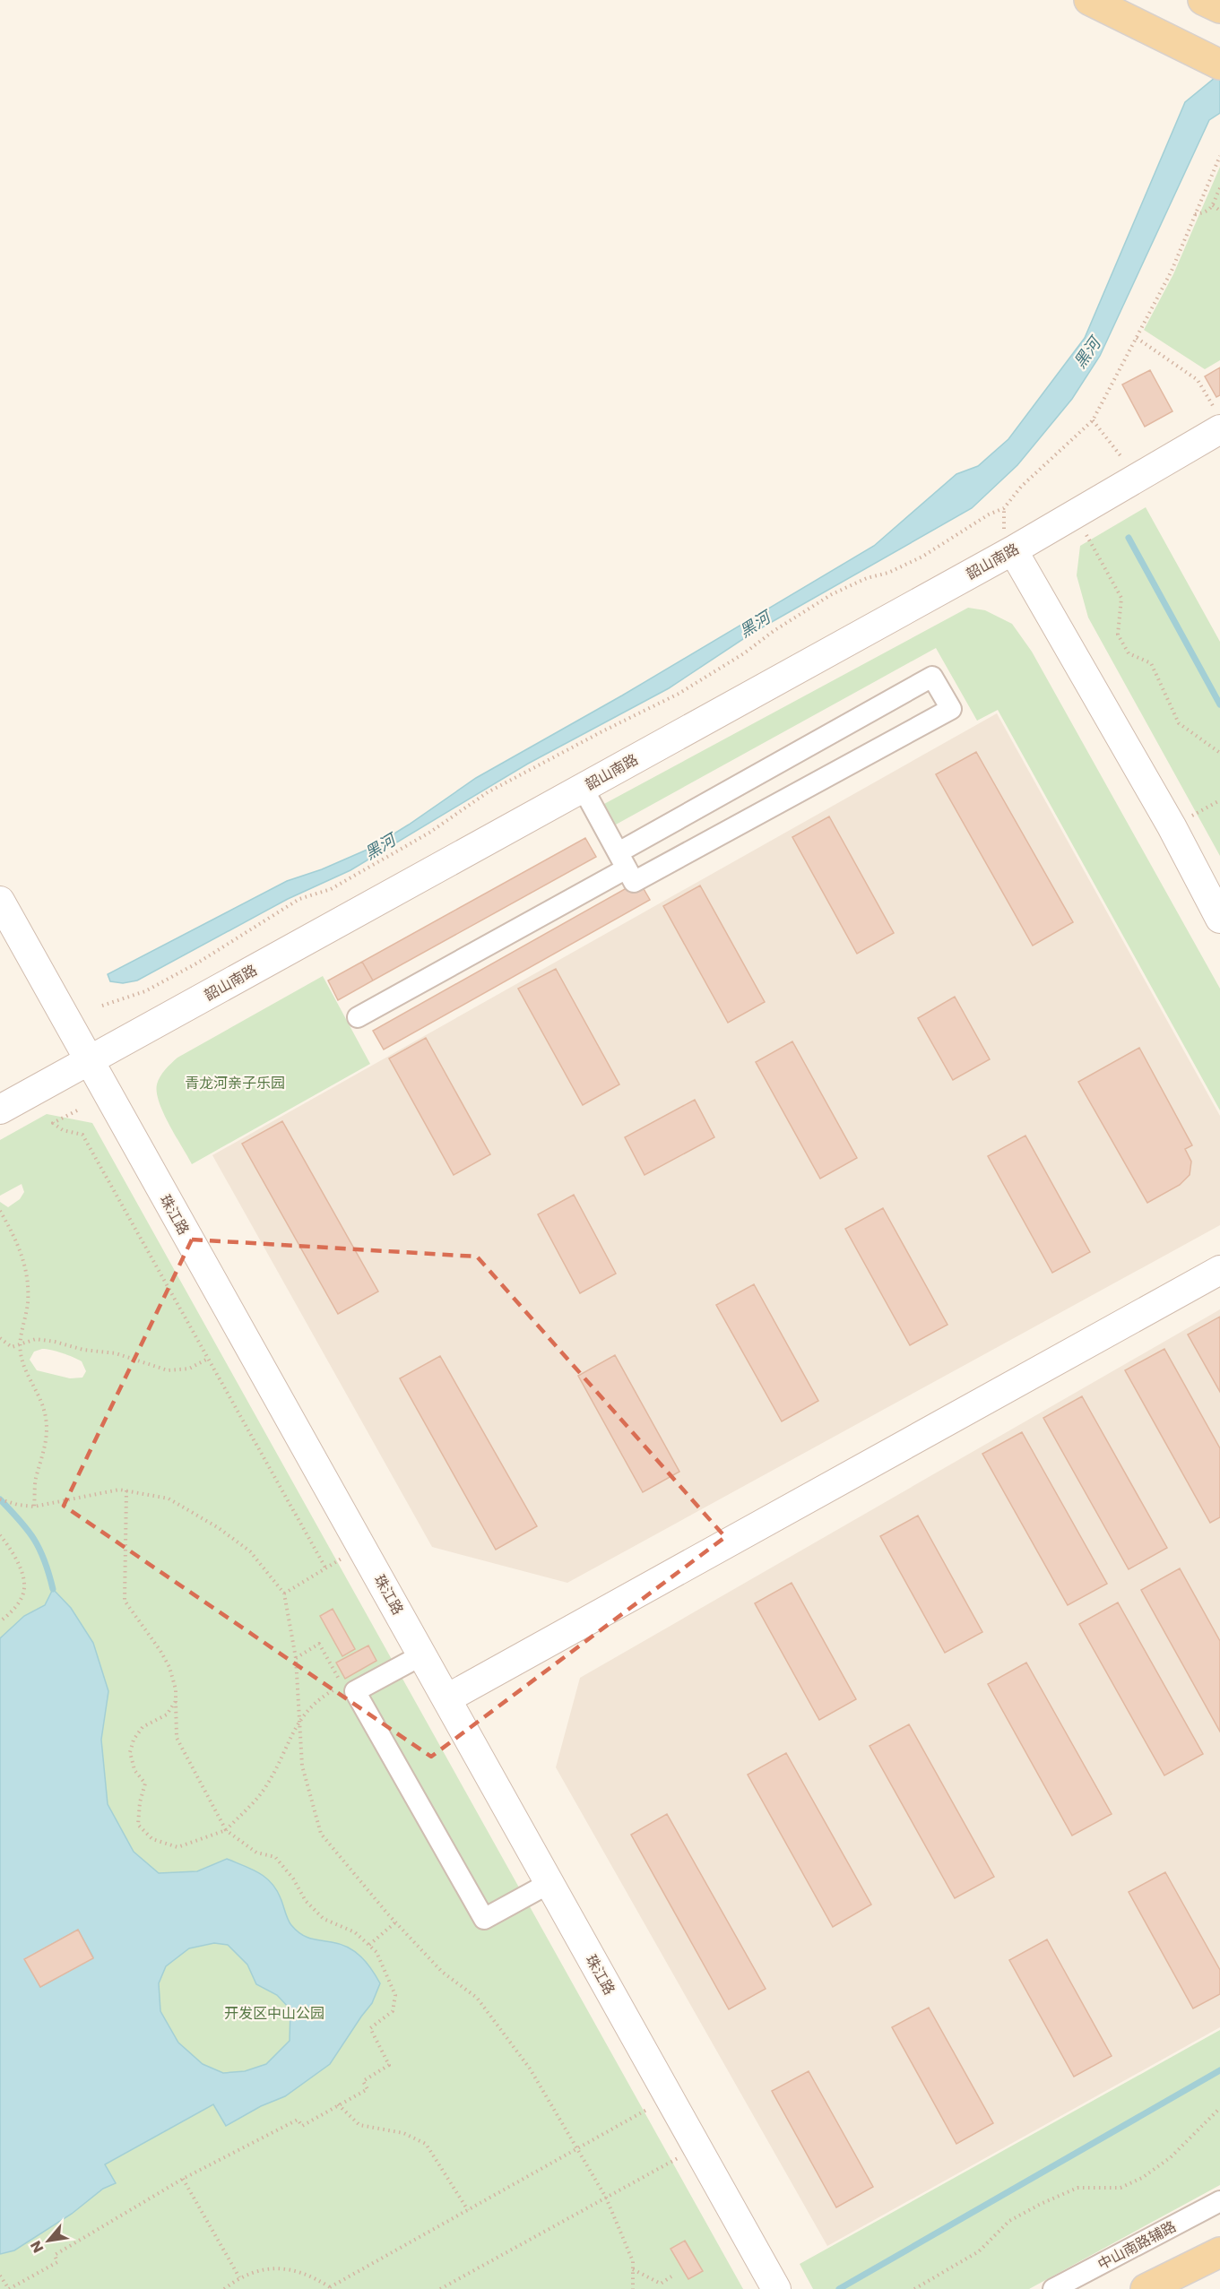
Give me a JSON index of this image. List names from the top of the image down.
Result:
{
  "streets": {
    "street": ["韶山南路", "珠江路", "中山南路辅路"]
  },
  "crossings": [
    ["韶山南路", "珠江路"]
  ],
  "water": ["黑河"],
  "parks": ["青龙河亲子乐园", "开发区中山公园"],
  "north": "bottom left"
}
